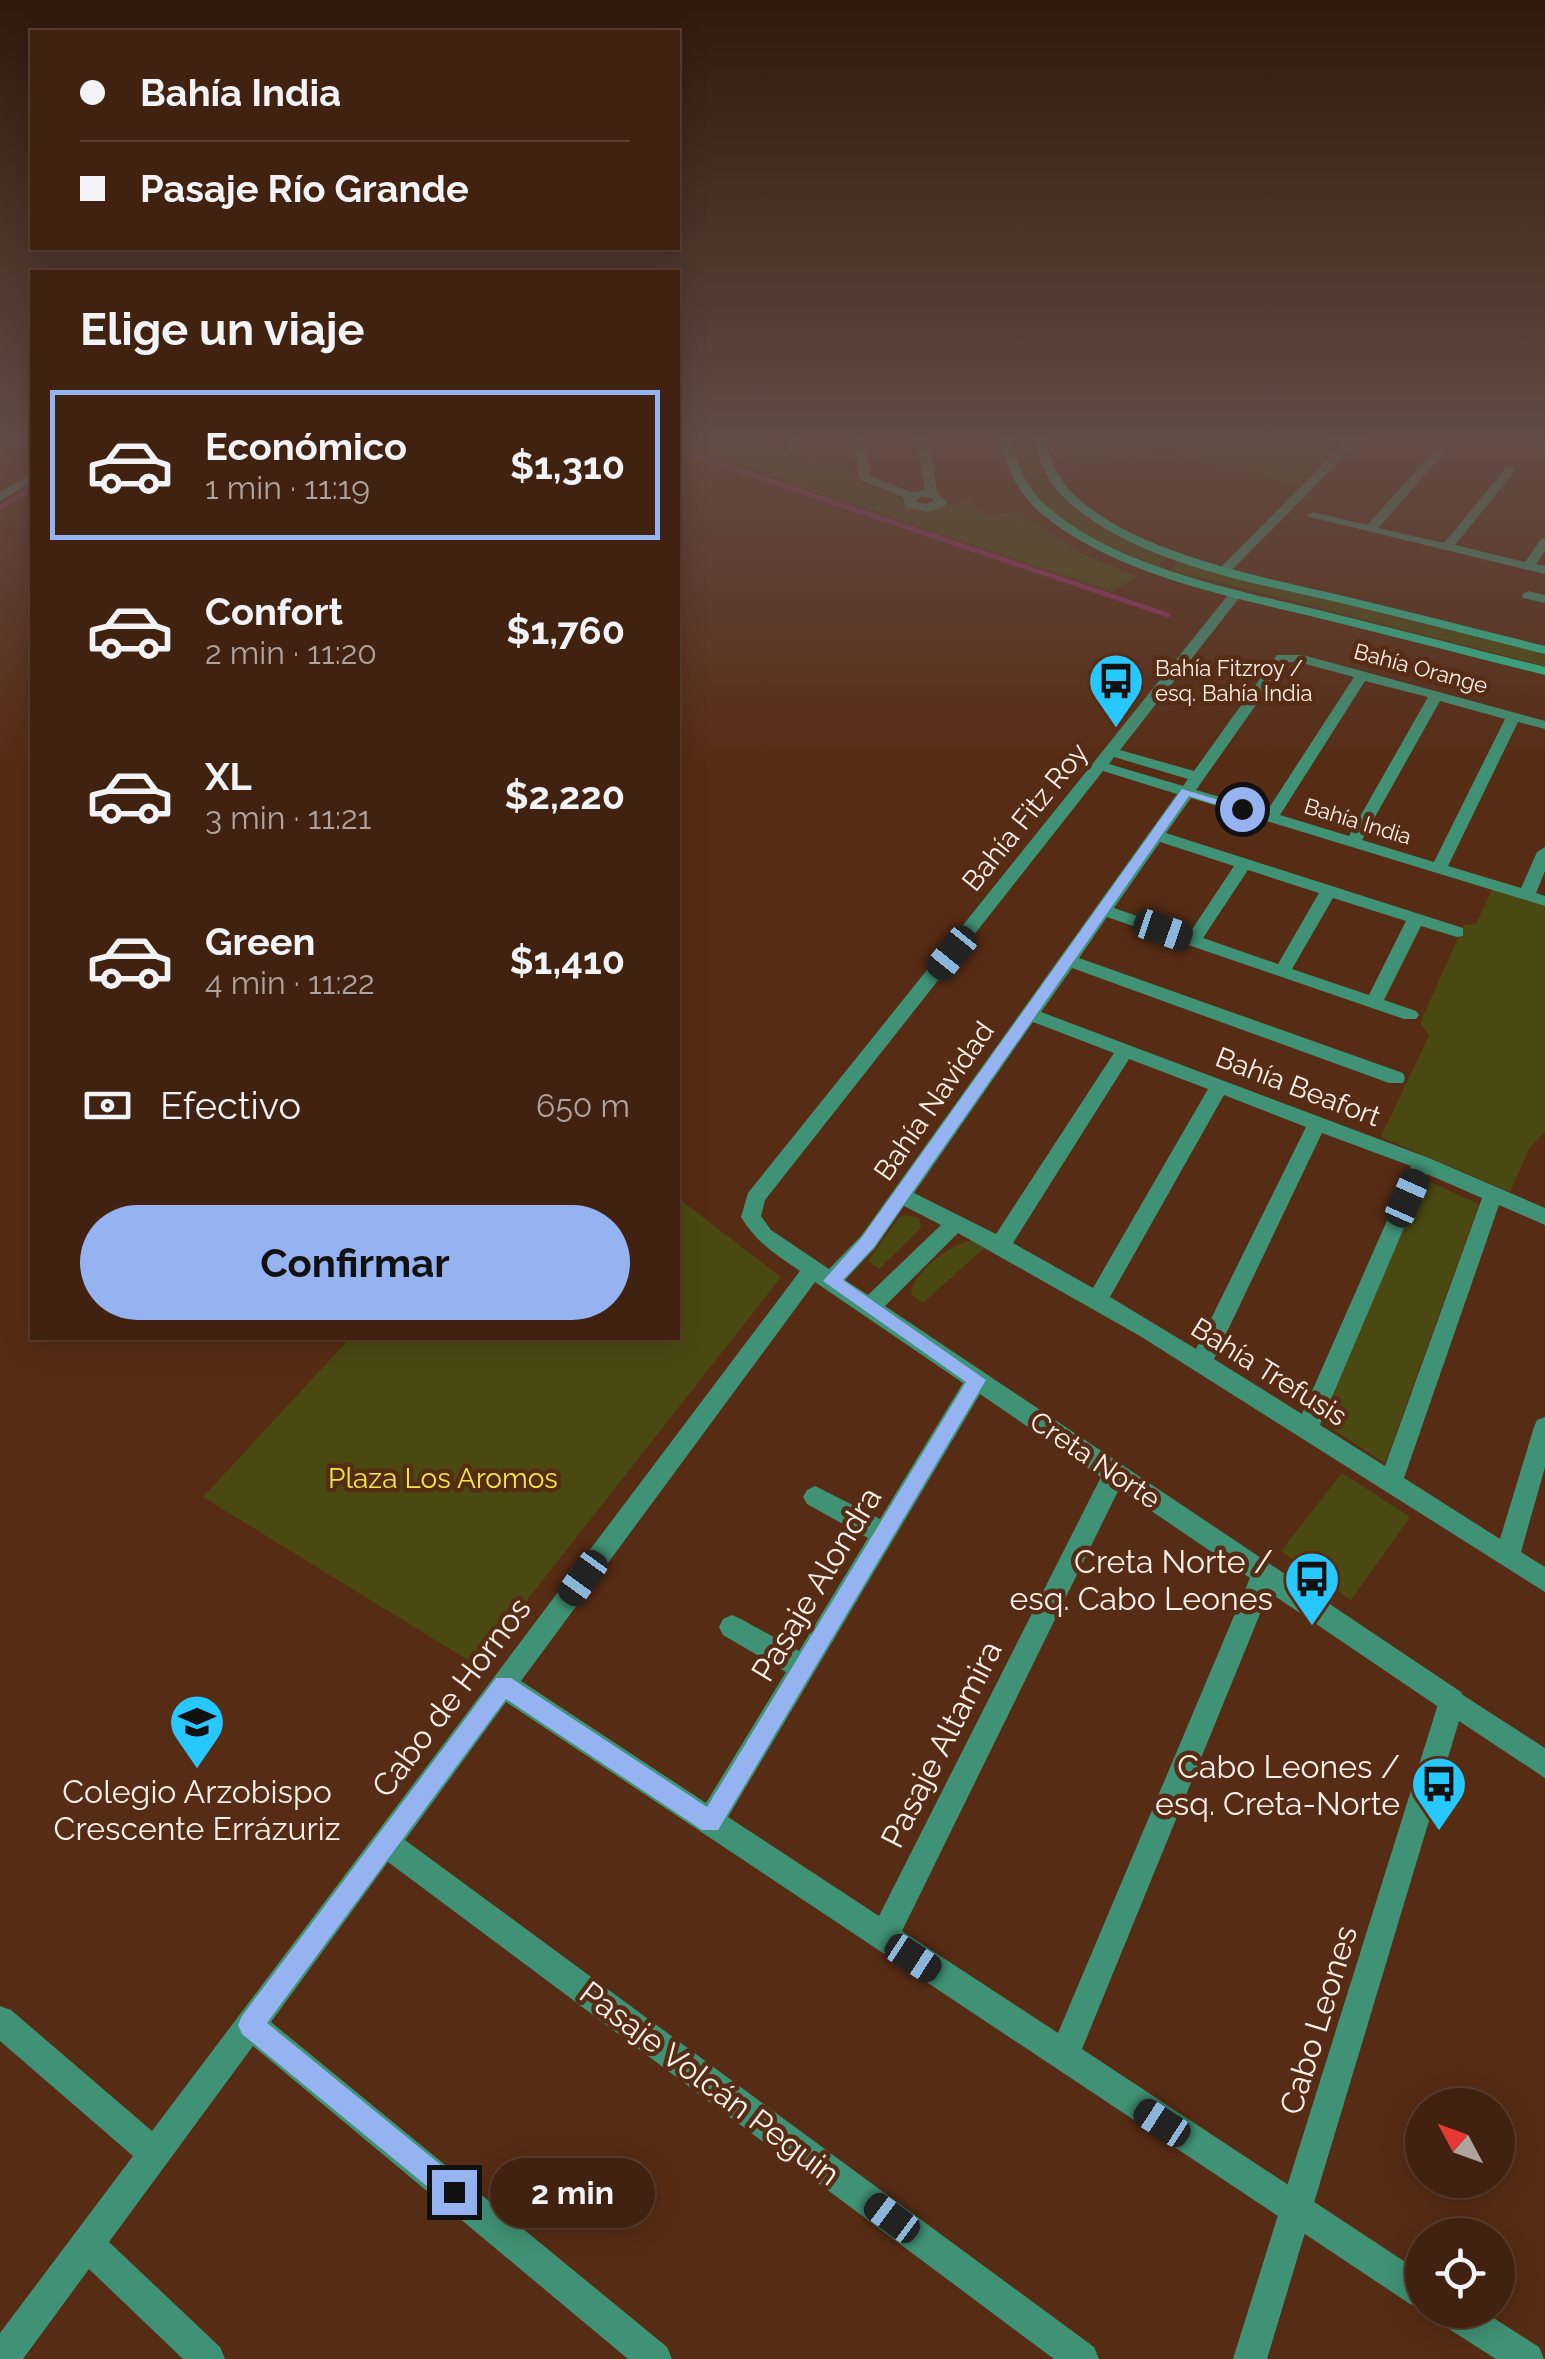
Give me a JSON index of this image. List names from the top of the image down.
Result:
{
  "streets": {
    "street": [
      "Bahía Orange",
      "Bahía Fitz Roy",
      "Bahía India",
      "Bahía Beafort",
      "Bahía Navidad",
      "Bahía Trefusis",
      "Creta Norte",
      "Pasaje Alondra",
      "Cabo de Hornos",
      "Pasaje Altamira",
      "Cabo Leones",
      "Pasaje Volcán Peguin"
    ]
  },
  "crossings": [
    ["Bahía Orange", "Bahía Navidad"],
    ["Bahía Fitz Roy", "Bahía India"],
    ["Bahía Fitz Roy", "Creta Norte"],
    ["Bahía India", "Bahía Navidad"],
    ["Bahía Beafort", "Bahía Navidad"],
    ["Bahía Navidad", "Bahía Trefusis"],
    ["Bahía Navidad", "Creta Norte"],
    ["Bahía Navidad", "Cabo de Hornos"],
    ["Creta Norte", "Pasaje Alondra"],
    ["Creta Norte", "Cabo de Hornos"],
    ["Creta Norte", "Pasaje Altamira"],
    ["Creta Norte", "Cabo Leones"],
    ["Cabo de Hornos", "Pasaje Volcán Peguin"]
  ],
  "parks": ["Plaza Los Aromos"],
  "places": {
    "bus stop": ["Bahía Fitzroy / esq. Bahía India", "Creta Norte / esq. Cabo Leones", "Cabo Leones / esq. Creta-Norte"],
    "school or university": ["Colegio Arzobispo Crescente Errázuriz"]
  },
  "north": "top left",
  "page": {
    "banner": ["Bahía India", "Pasaje Río Grande"],
    "heading": "Elige un viaje",
    "list": [
      {
        "name": "Económico",
        "note": "1 min · 11:19",
        "value": "$1,310"
      },
      {
        "name": "Confort",
        "note": "2 min · 11:20",
        "value": "$1,760"
      },
      {
        "name": "XL",
        "note": "3 min · 11:21",
        "value": "$2,220"
      },
      {
        "name": "Green",
        "note": "4 min · 11:22",
        "value": "$1,410"
      }
    ],
    "pay": ["Efectivo", "650 m"],
    "buttons": "Confirmar",
    "bubble": "2 min"
  }
}
